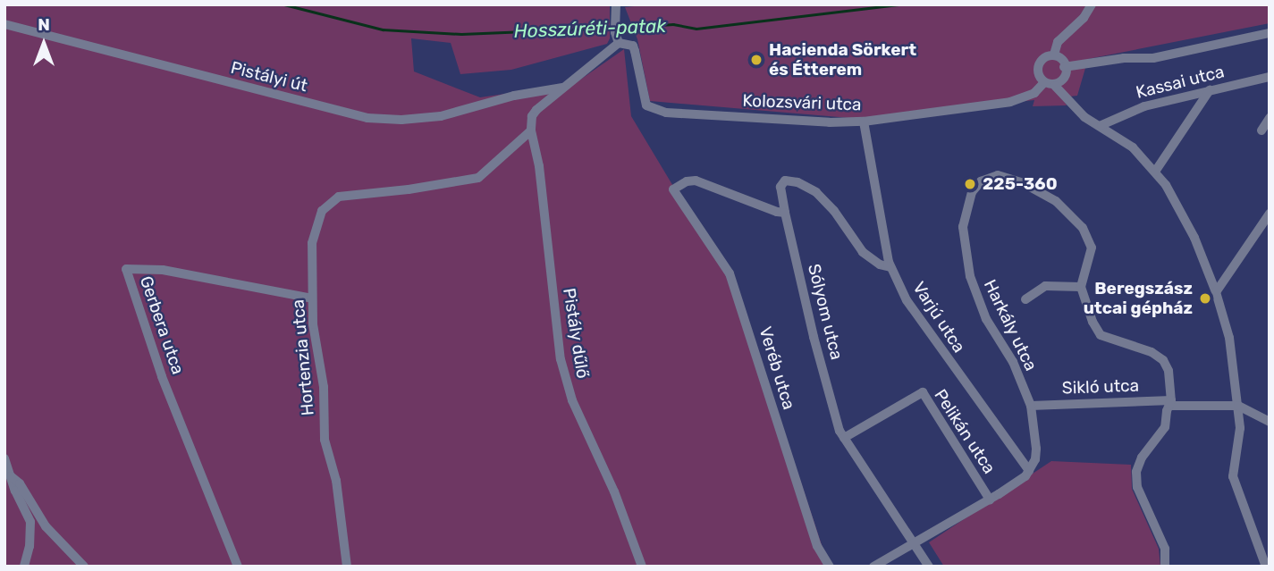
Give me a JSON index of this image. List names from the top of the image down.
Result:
{
  "streets": {
    "street": [
      "Pistályi út",
      "Kassai utca",
      "Kolozsvári utca",
      "Sólyom utca",
      "Varjú utca",
      "Gerbera utca",
      "Harkály utca",
      "Pistály dűlő",
      "Hortenzia utca",
      "Veréb utca",
      "Sikló utca",
      "Pelikán utca"
    ]
  },
  "crossings": [
    ["Kolozsvári utca", "Varjú utca"],
    ["Sólyom utca", "Varjú utca"],
    ["Sólyom utca", "Veréb utca"],
    ["Sólyom utca", "Pelikán utca"],
    ["Varjú utca", "Harkály utca"],
    ["Gerbera utca", "Hortenzia utca"],
    ["Harkály utca", "Sikló utca"],
    ["Pistály dűlő", "Hortenzia utca"]
  ],
  "water": ["Hosszúréti-patak"],
  "places": ["Hacienda Sörkert és Étterem", "225-360", "Beregszász utcai gépház"],
  "north": "top"
}
